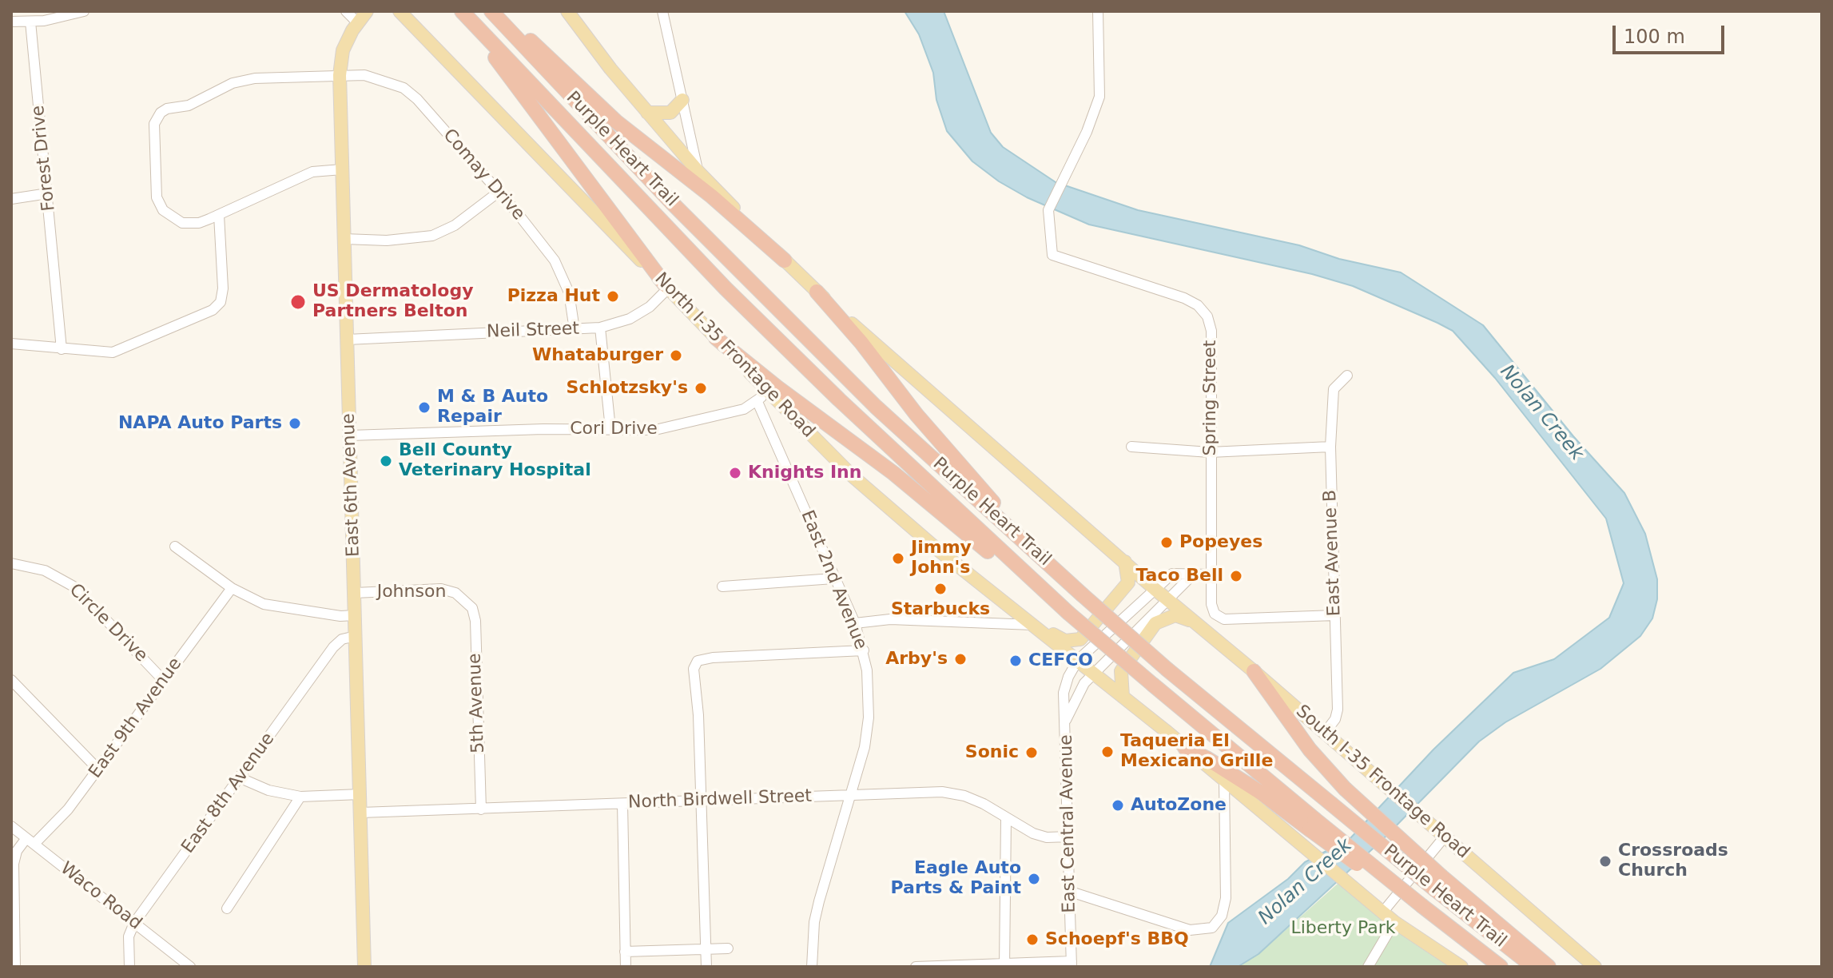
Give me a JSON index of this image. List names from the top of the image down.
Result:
{
  "streets": {
    "highway": ["Purple Heart Trail"],
    "main road": ["North I-35 Frontage Road", "East 6th Avenue", "South I-35 Frontage Road"],
    "street": [
      "Forest Drive",
      "Comay Drive",
      "Neil Street",
      "Spring Street",
      "Cori Drive",
      "East Avenue B",
      "East 2nd Avenue",
      "Johnson",
      "Circle Drive",
      "5th Avenue",
      "East 9th Avenue",
      "East 8th Avenue",
      "North Birdwell Street",
      "East Central Avenue",
      "Waco Road"
    ]
  },
  "crossings": [
    ["Comay Drive", "Neil Street"],
    ["Comay Drive", "East 6th Avenue"],
    ["Neil Street", "North I-35 Frontage Road"],
    ["Neil Street", "East 6th Avenue"],
    ["North I-35 Frontage Road", "East Central Avenue"],
    ["Spring Street", "East Avenue B"],
    ["Spring Street", "East Central Avenue"],
    ["Cori Drive", "East 6th Avenue"],
    ["Cori Drive", "East 2nd Avenue"],
    ["East 6th Avenue", "Johnson"],
    ["East 6th Avenue", "East 8th Avenue"],
    ["East 6th Avenue", "North Birdwell Street"],
    ["East Avenue B", "South I-35 Frontage Road"],
    ["East 2nd Avenue", "North Birdwell Street"],
    ["Johnson", "5th Avenue"],
    ["Circle Drive", "East 9th Avenue"],
    ["5th Avenue", "North Birdwell Street"],
    ["East 9th Avenue", "Waco Road"],
    ["South I-35 Frontage Road", "East Central Avenue"],
    ["East 8th Avenue", "Waco Road"],
    ["North Birdwell Street", "East Central Avenue"]
  ],
  "water": ["Nolan Creek"],
  "parks": ["Liberty Park"],
  "places": [
    "Pizza Hut",
    "US Dermatology Partners Belton",
    "Whataburger",
    "Schlotzsky's",
    "M & B Auto Repair",
    "NAPA Auto Parts",
    "Bell County Veterinary Hospital",
    "Knights Inn",
    "Popeyes",
    "Jimmy John's",
    "Taco Bell",
    "Starbucks",
    "Arby's",
    "CEFCO",
    "Taqueria El Mexicano Grille",
    "Sonic",
    "AutoZone",
    "Crossroads Church",
    "Eagle Auto Parts & Paint",
    "Schoepf's BBQ"
  ],
  "scale_bar": "100 m"
}
